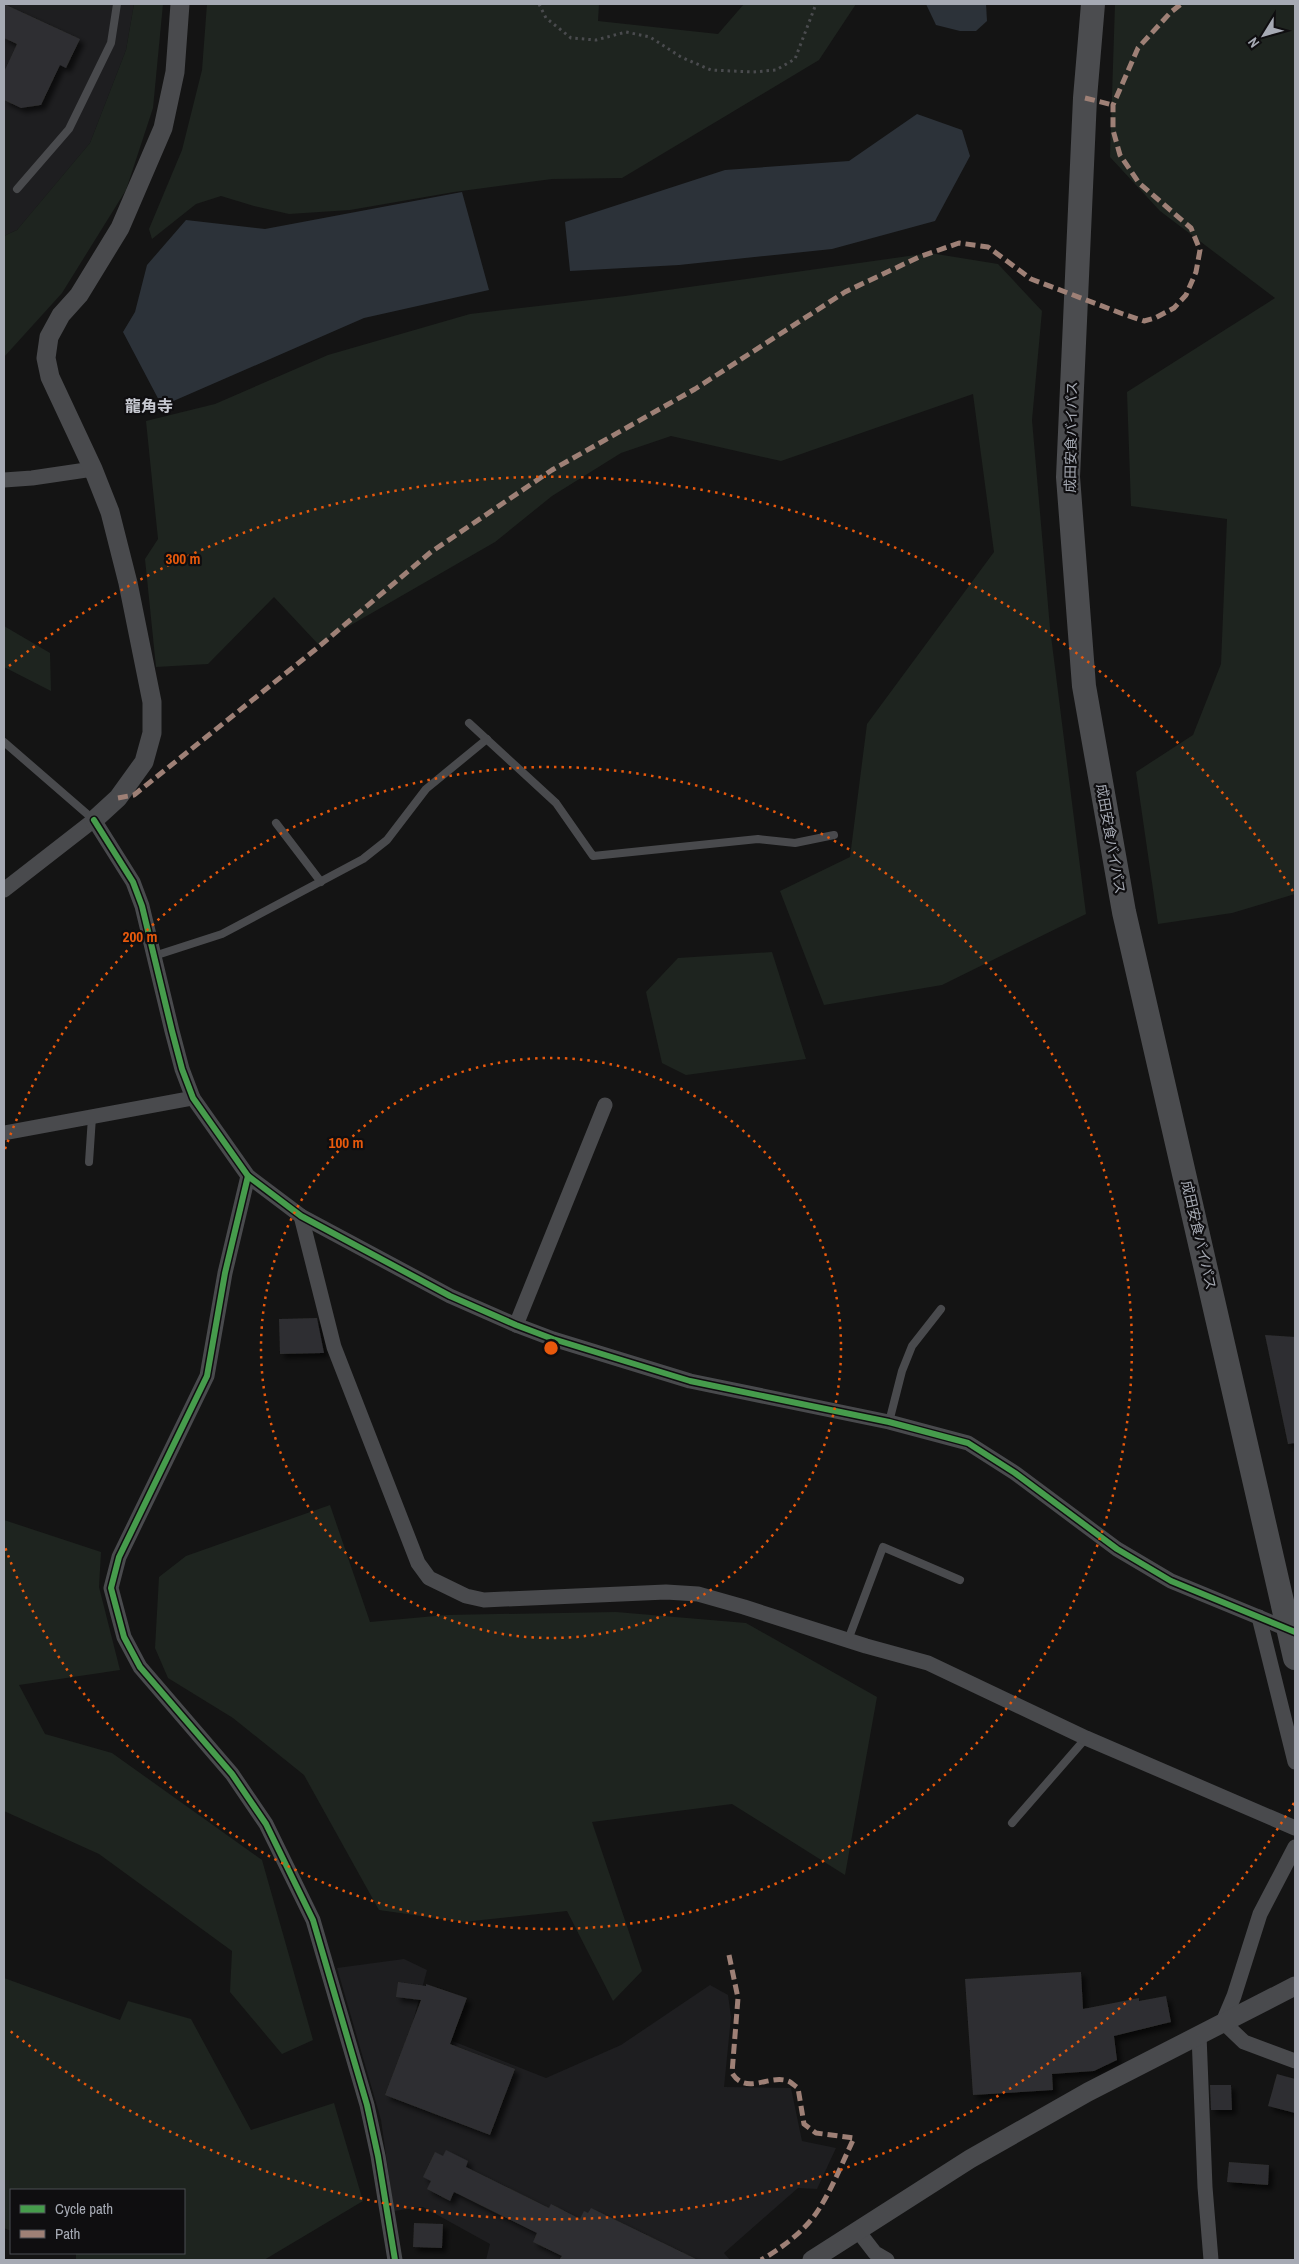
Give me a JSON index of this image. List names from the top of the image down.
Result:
{
  "streets": {
    "main road": ["成田安食バイパス"]
  },
  "districts": ["龍角寺"],
  "legend": ["Cycle path", "Path"],
  "north": "bottom left",
  "rings": ["300 m", "200 m", "100 m"]
}
